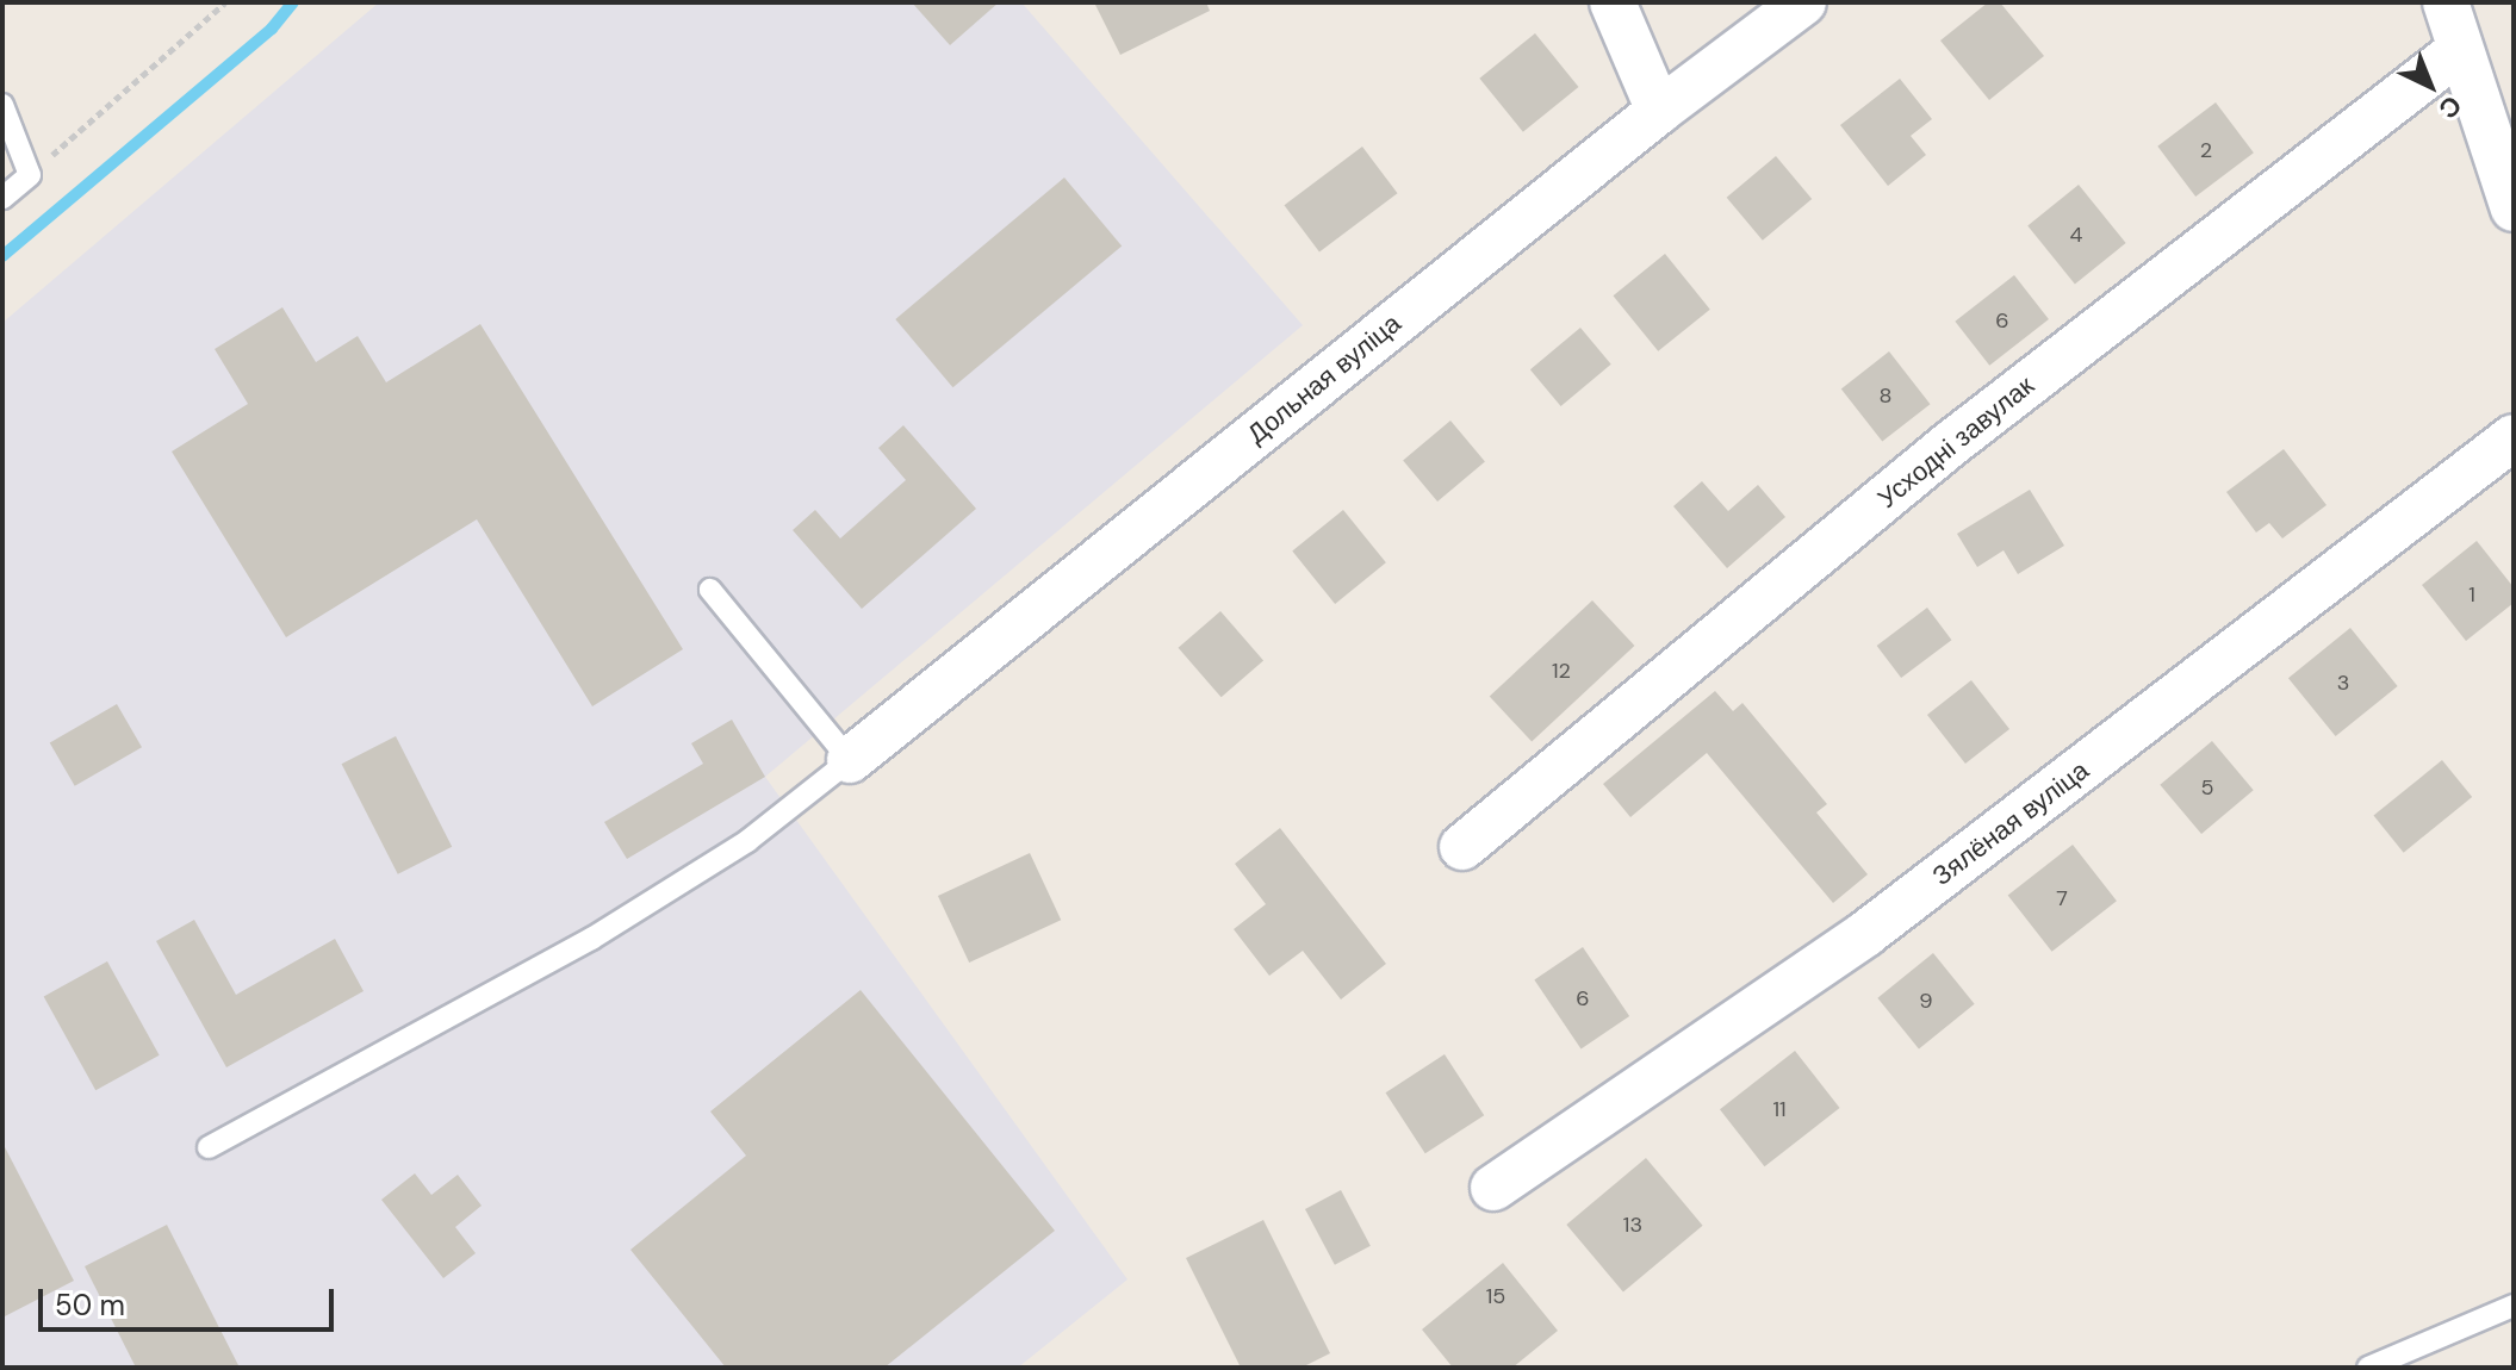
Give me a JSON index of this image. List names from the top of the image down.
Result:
{
  "streets": {
    "street": ["Дольная вуліца", "Усходні завулак", "Зялёная вуліца"]
  },
  "house_numbers": [
    "2",
    "4",
    "6",
    "8",
    "1",
    "12",
    "3",
    "5",
    "7",
    "6",
    "9",
    "11",
    "13",
    "15"
  ],
  "scale_bar": "50 m",
  "north": "bottom right"
}
